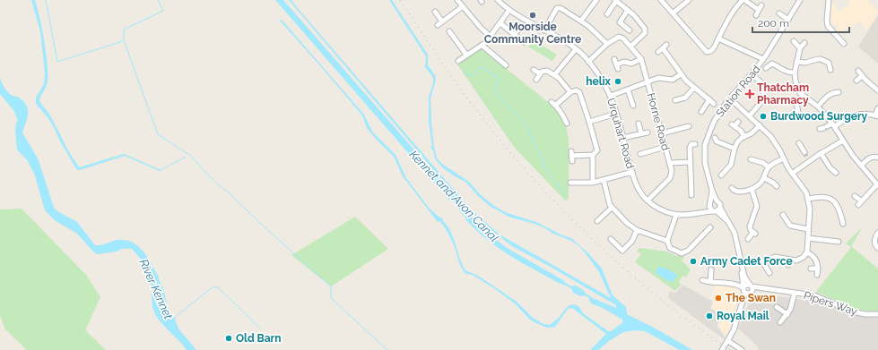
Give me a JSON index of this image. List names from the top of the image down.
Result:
{
  "streets": {
    "street": [
      "Station Road",
      "Horne Road",
      "Urquhart Road",
      "Pipers Way"
    ]
  },
  "crossings": [
    ["Station Road", "Urquhart Road"],
    ["Station Road", "Pipers Way"],
    ["Horne Road", "Urquhart Road"]
  ],
  "water": ["Kennet and Avon Canal", "River Kennet"],
  "places": {
    "other": [
      "Moorside Community Centre",
      "helix",
      "Burdwood Surgery",
      "Army Cadet Force",
      "The Swan",
      "Royal Mail",
      "Old Barn"
    ],
    "health": ["Thatcham Pharmacy"]
  },
  "scale_bar": "200 m"
}
